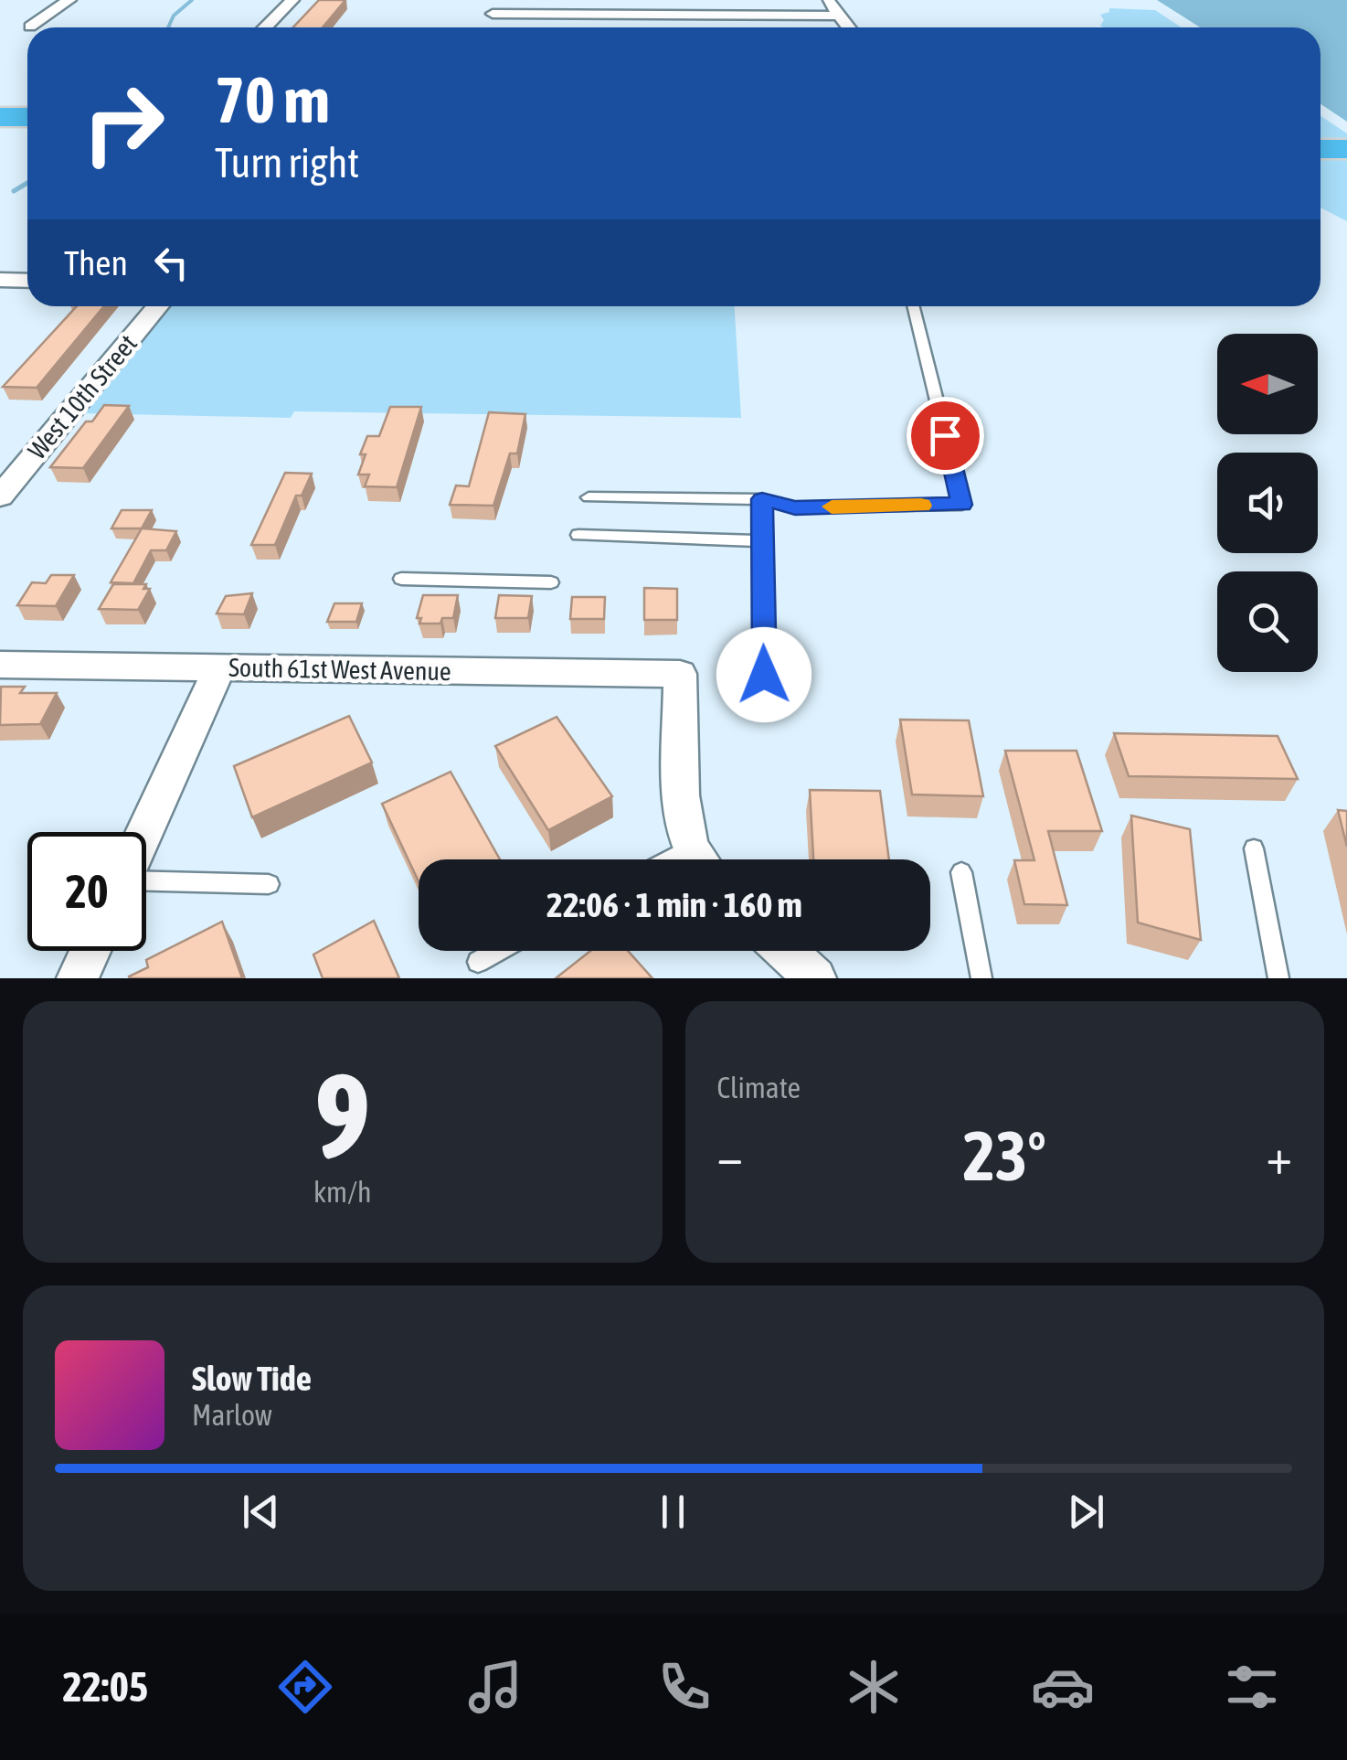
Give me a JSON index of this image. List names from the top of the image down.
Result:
{
  "streets": {
    "street": ["West 10th Street", "South 61st West Avenue"]
  },
  "north": "left",
  "page": {
    "turn": ["70 m", "Turn right"],
    "then": "Then",
    "limit": "20",
    "trip": "22:06 · 1 min · 160 m",
    "tile": [
      ["9", "km/h"],
      "Climate"
    ],
    "heat": ["−", "23°", "+"],
    "song": ["Slow Tide", "Marlow"],
    "tabs": "22:05"
  }
}
